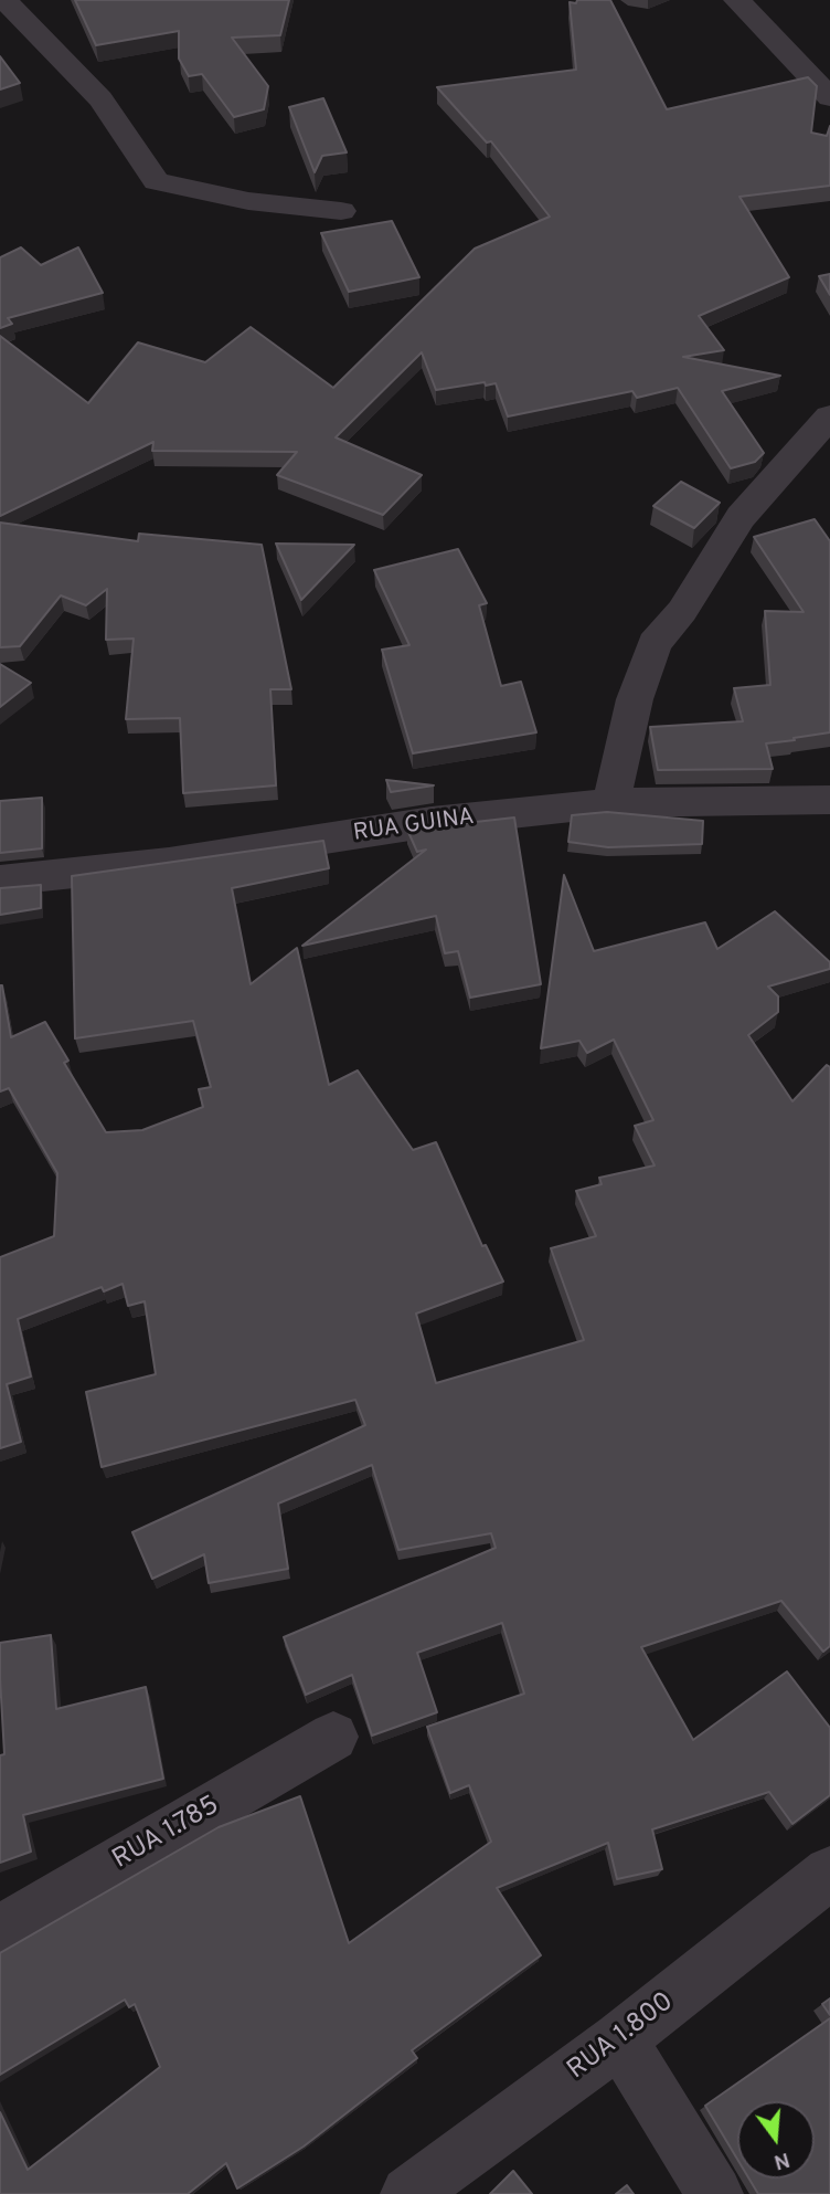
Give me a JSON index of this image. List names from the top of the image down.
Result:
{
  "streets": {
    "street": ["RUA GUINA", "RUA 1.785", "RUA 1.800"]
  },
  "north": "bottom"
}
